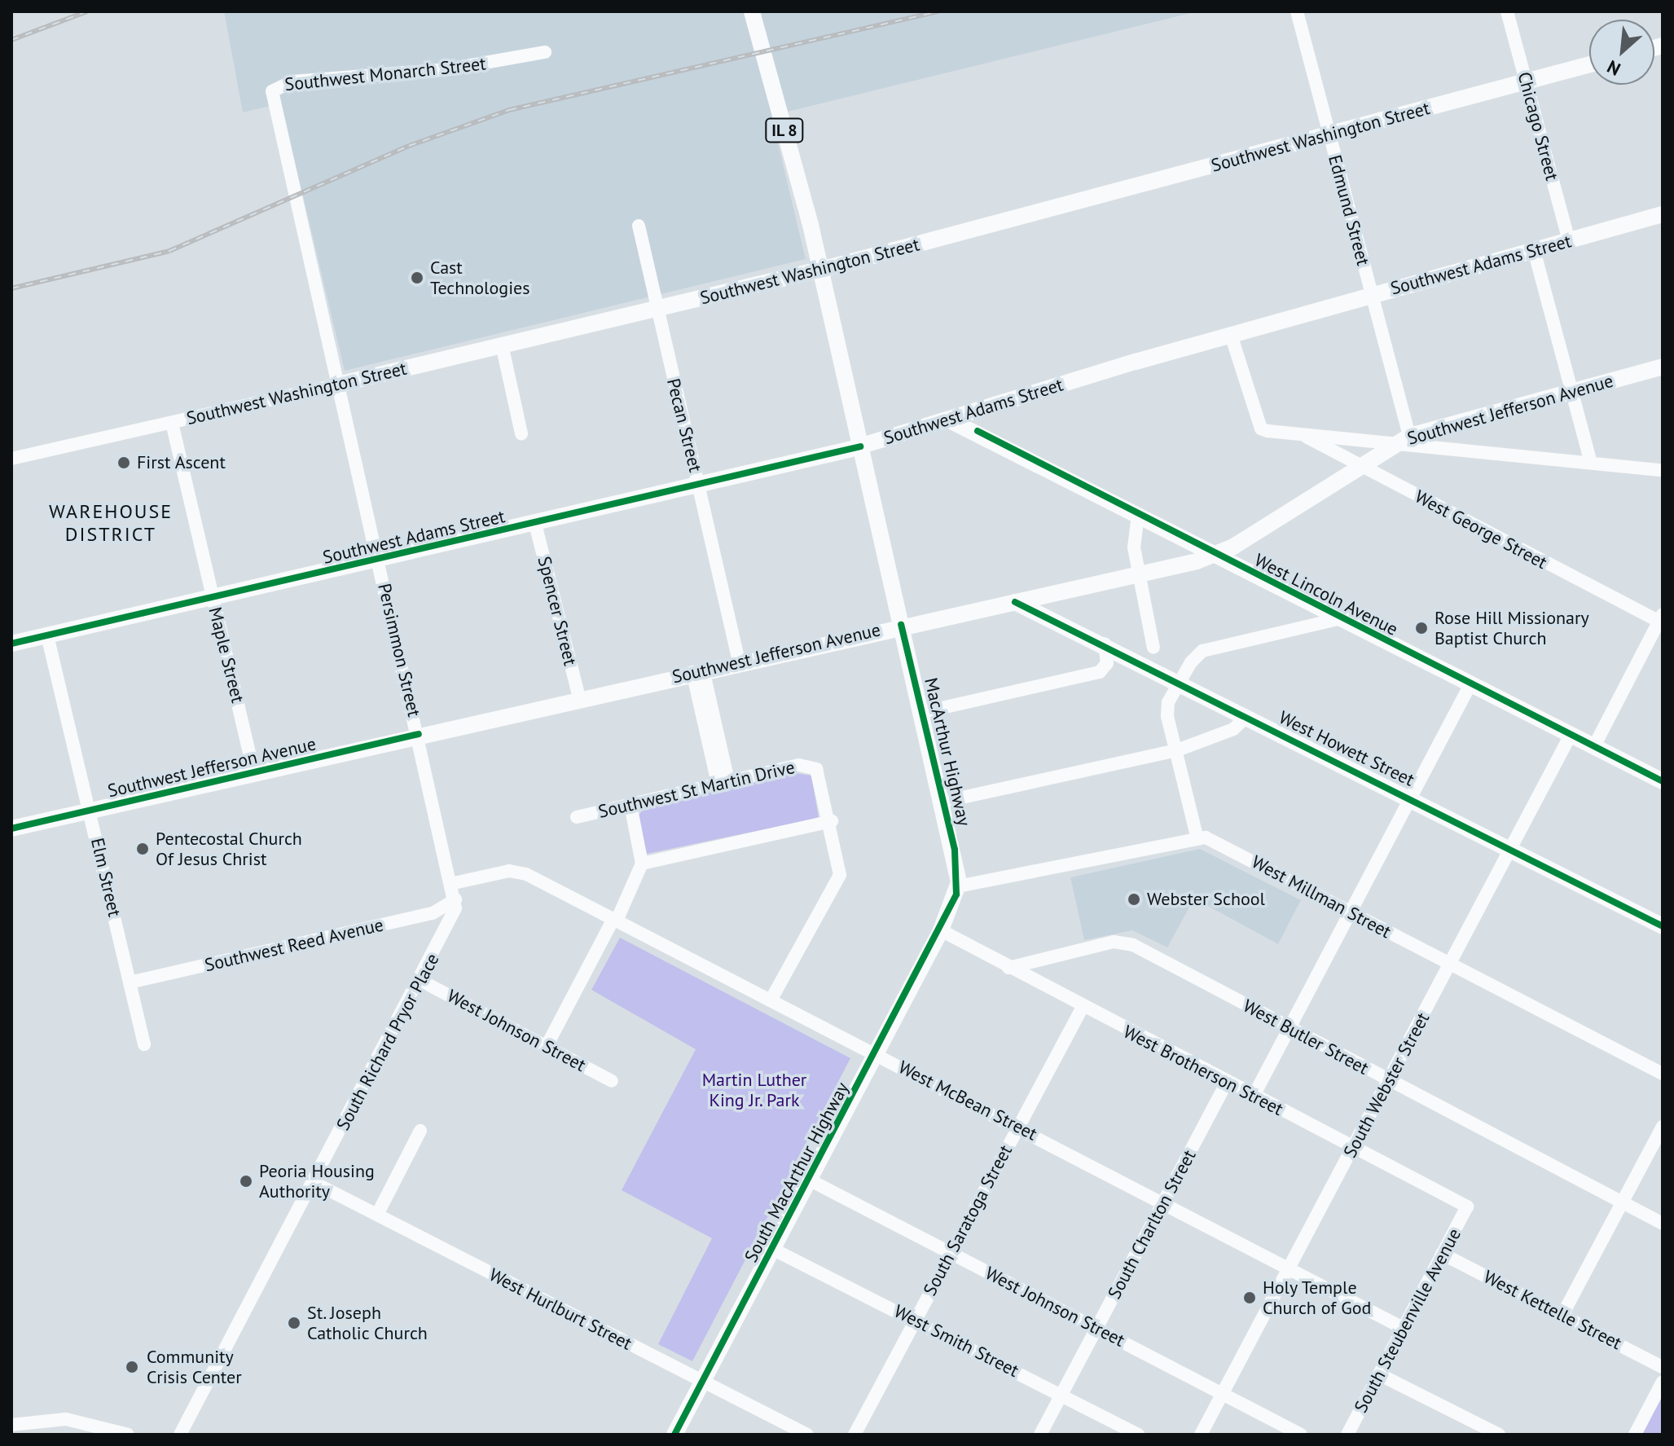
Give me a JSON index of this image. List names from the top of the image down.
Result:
{
  "streets": {
    "main road": [
      "IL 8",
      "Southwest Washington Street",
      "Southwest Adams Street",
      "Southwest Jefferson Avenue",
      "West Lincoln Avenue",
      "West Howett Street",
      "MacArthur Highway",
      "South MacArthur Highway"
    ],
    "street": [
      "Southwest Monarch Street",
      "Chicago Street",
      "Edmund Street",
      "Pecan Street",
      "West George Street",
      "Spencer Street",
      "Persimmon Street",
      "Maple Street",
      "Southwest St Martin Drive",
      "Elm Street",
      "West Millman Street",
      "Southwest Reed Avenue",
      "West Johnson Street",
      "West Butler Street",
      "South Richard Pryor Place",
      "West Brotherson Street",
      "South Webster Street",
      "West McBean Street",
      "South Saratoga Street",
      "South Charlton Street",
      "West Hurlburt Street",
      "West Kettelle Street",
      "South Steubenville Avenue",
      "West Smith Street"
    ]
  },
  "crossings": [
    ["Southwest Monarch Street", "Persimmon Street"],
    ["Chicago Street", "Southwest Washington Street"],
    ["Chicago Street", "Southwest Adams Street"],
    ["Southwest Washington Street", "Edmund Street"],
    ["Southwest Washington Street", "Pecan Street"],
    ["Southwest Washington Street", "Persimmon Street"],
    ["Southwest Washington Street", "Maple Street"],
    ["Southwest Washington Street", "MacArthur Highway"],
    ["Edmund Street", "Southwest Adams Street"],
    ["Edmund Street", "Southwest Jefferson Avenue"],
    ["Southwest Adams Street", "Pecan Street"],
    ["Southwest Adams Street", "West Lincoln Avenue"],
    ["Southwest Adams Street", "Spencer Street"],
    ["Southwest Adams Street", "Persimmon Street"],
    ["Southwest Adams Street", "Maple Street"],
    ["Southwest Adams Street", "MacArthur Highway"],
    ["Southwest Adams Street", "Elm Street"],
    ["Southwest Jefferson Avenue", "Pecan Street"],
    ["Southwest Jefferson Avenue", "West George Street"],
    ["Southwest Jefferson Avenue", "West Lincoln Avenue"],
    ["Southwest Jefferson Avenue", "Spencer Street"],
    ["Southwest Jefferson Avenue", "Persimmon Street"],
    ["Southwest Jefferson Avenue", "Maple Street"],
    ["Southwest Jefferson Avenue", "West Howett Street"],
    ["Southwest Jefferson Avenue", "MacArthur Highway"],
    ["Southwest Jefferson Avenue", "Elm Street"],
    ["West Lincoln Avenue", "South Webster Street"],
    ["Persimmon Street", "Southwest Reed Avenue"],
    ["Persimmon Street", "South Richard Pryor Place"],
    ["Persimmon Street", "West McBean Street"],
    ["West Howett Street", "South Webster Street"],
    ["MacArthur Highway", "South MacArthur Highway"],
    ["Elm Street", "Southwest Reed Avenue"],
    ["West Millman Street", "South Webster Street"],
    ["Southwest Reed Avenue", "South Richard Pryor Place"],
    ["West Johnson Street", "South Richard Pryor Place"],
    ["West Johnson Street", "South Webster Street"],
    ["West Johnson Street", "South MacArthur Highway"],
    ["West Johnson Street", "South Saratoga Street"],
    ["West Johnson Street", "South Charlton Street"],
    ["West Butler Street", "West Brotherson Street"],
    ["West Butler Street", "South Webster Street"],
    ["South Richard Pryor Place", "West Hurlburt Street"],
    ["West Brotherson Street", "South Webster Street"],
    ["West Brotherson Street", "South MacArthur Highway"],
    ["West Brotherson Street", "South Saratoga Street"],
    ["West Brotherson Street", "South Charlton Street"],
    ["West Brotherson Street", "South Steubenville Avenue"],
    ["South Webster Street", "West McBean Street"],
    ["West McBean Street", "South MacArthur Highway"],
    ["West McBean Street", "South Saratoga Street"],
    ["West McBean Street", "South Charlton Street"],
    ["West McBean Street", "South Steubenville Avenue"],
    ["South MacArthur Highway", "West Hurlburt Street"],
    ["South MacArthur Highway", "West Smith Street"],
    ["South Saratoga Street", "West Smith Street"],
    ["South Charlton Street", "West Smith Street"],
    ["West Kettelle Street", "South Steubenville Avenue"]
  ],
  "districts": ["WAREHOUSE DISTRICT"],
  "parks": ["Martin Luther King Jr. Park"],
  "places": [
    "Cast Technologies",
    "First Ascent",
    "Rose Hill Missionary Baptist Church",
    "Pentecostal Church Of Jesus Christ",
    "Webster School",
    "Peoria Housing Authority",
    "Holy Temple Church of God",
    "St. Joseph Catholic Church",
    "Community Crisis Center"
  ],
  "north": "bottom left"
}
